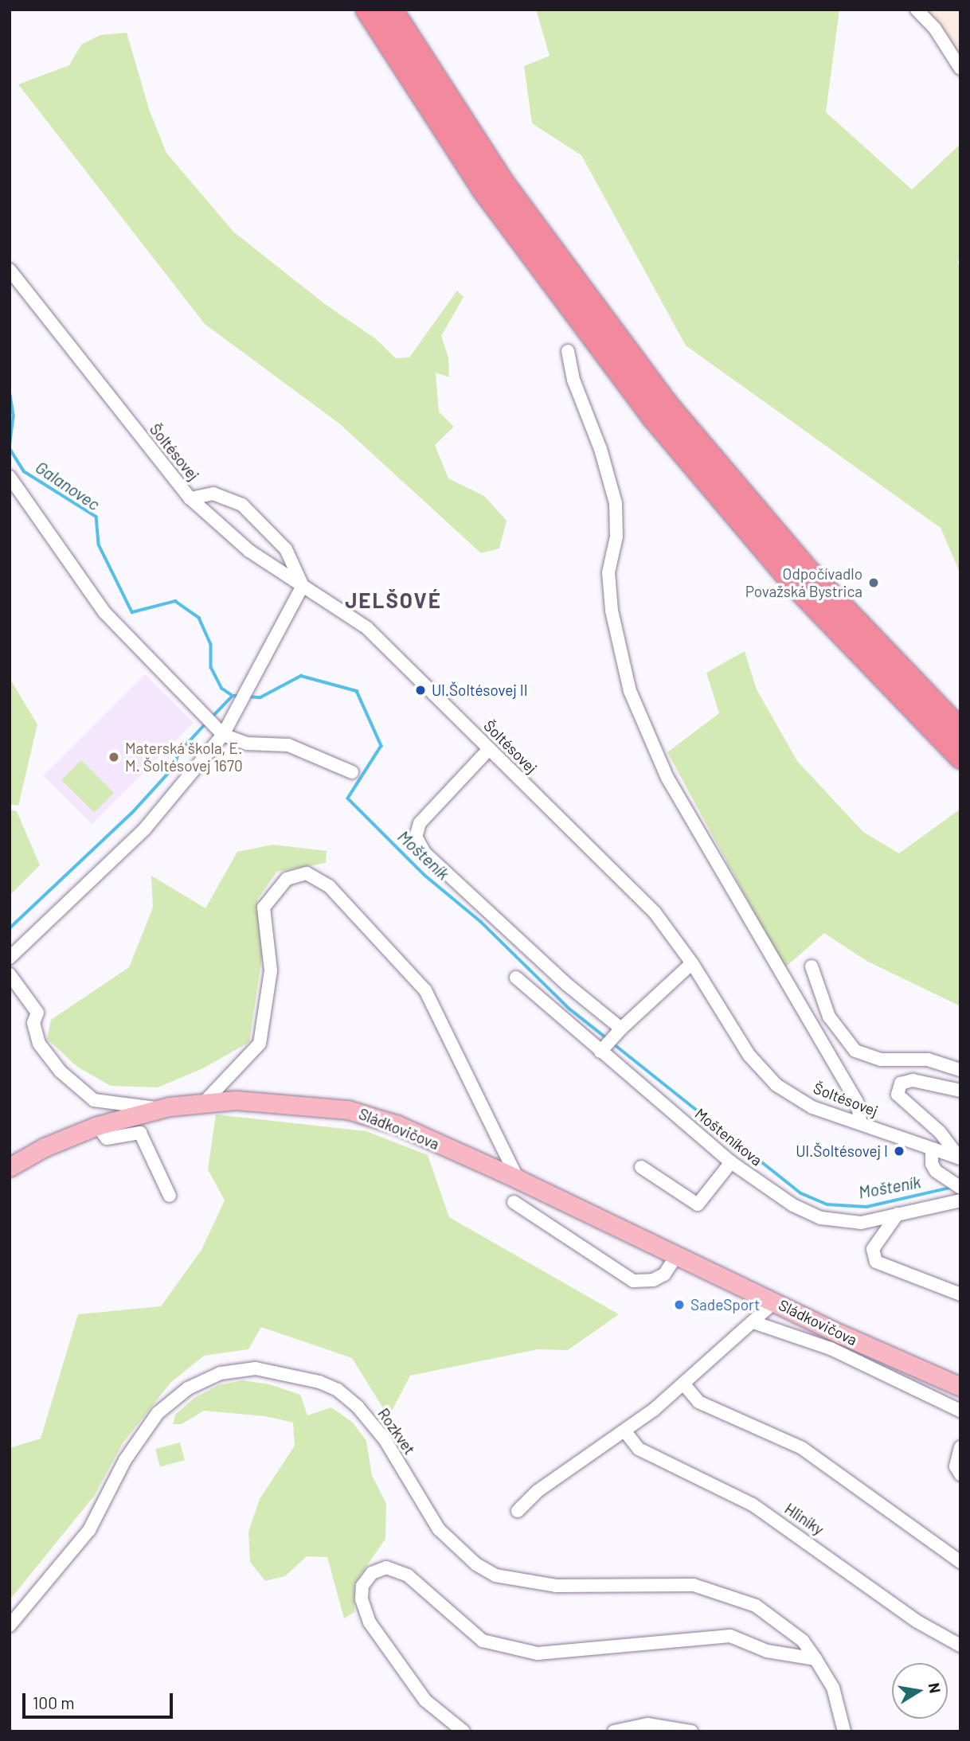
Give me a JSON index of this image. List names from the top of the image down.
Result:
{
  "streets": {
    "main road": ["Sládkovičova"],
    "street": [
      "Šoltésovej",
      "Mošteníkova",
      "Rozkvet",
      "Hliníky"
    ]
  },
  "crossings": [
    ["Šoltésovej", "Mošteníkova"]
  ],
  "districts": ["JELŠOVÉ"],
  "water": ["Galanovec", "Mošteník"],
  "places": [
    "Odpočívadlo Považská Bystrica",
    "Ul.Šoltésovej II",
    "Materská škola, E. M. Šoltésovej 1670",
    "Ul.Šoltésovej I",
    "SadeSport"
  ],
  "scale_bar": "100 m",
  "north": "right"
}
